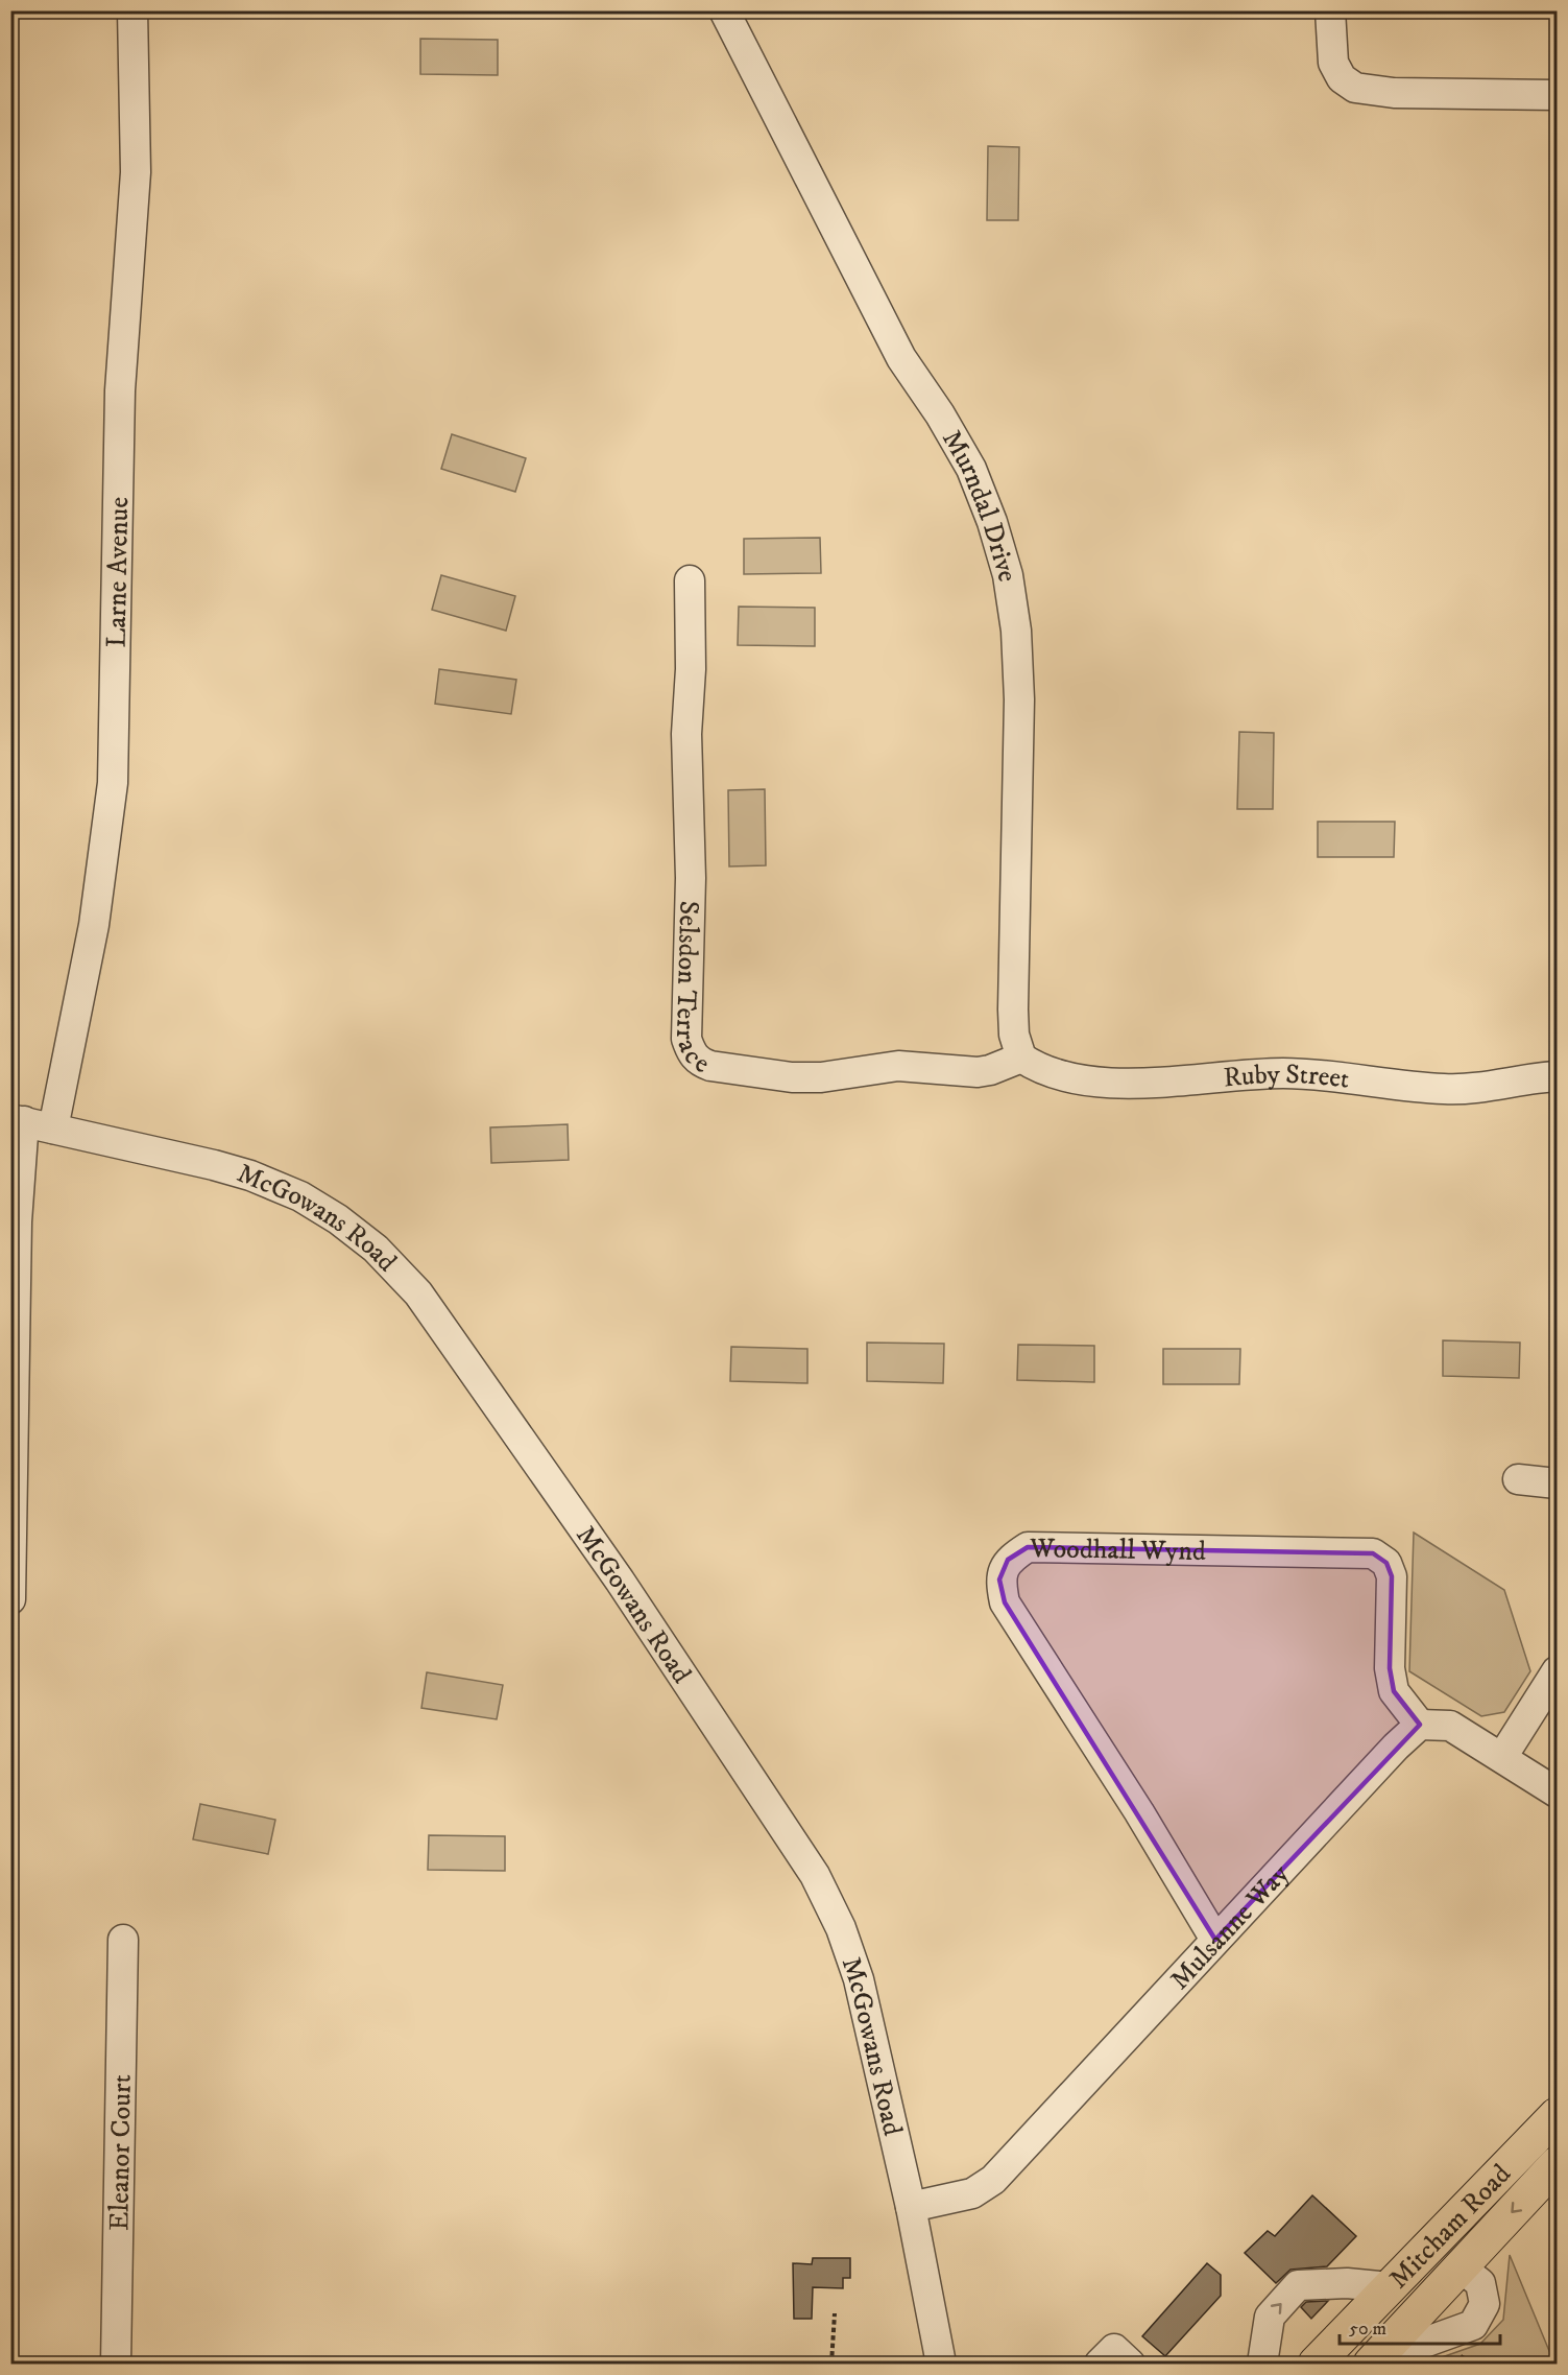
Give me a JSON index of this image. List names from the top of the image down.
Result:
{
  "streets": {
    "main road": ["Mitcham Road"],
    "street": [
      "Murndal Drive",
      "Larne Avenue",
      "Selsdon Terrace",
      "Ruby Street",
      "McGowans Road",
      "Woodhall Wynd",
      "Mulsanne Way",
      "Eleanor Court"
    ]
  },
  "crossings": [
    ["Murndal Drive", "Selsdon Terrace"],
    ["Murndal Drive", "Ruby Street"],
    ["Larne Avenue", "McGowans Road"],
    ["Selsdon Terrace", "Ruby Street"],
    ["McGowans Road", "Mulsanne Way"],
    ["Woodhall Wynd", "Mulsanne Way"]
  ],
  "scale_bar": "50 m"
}
